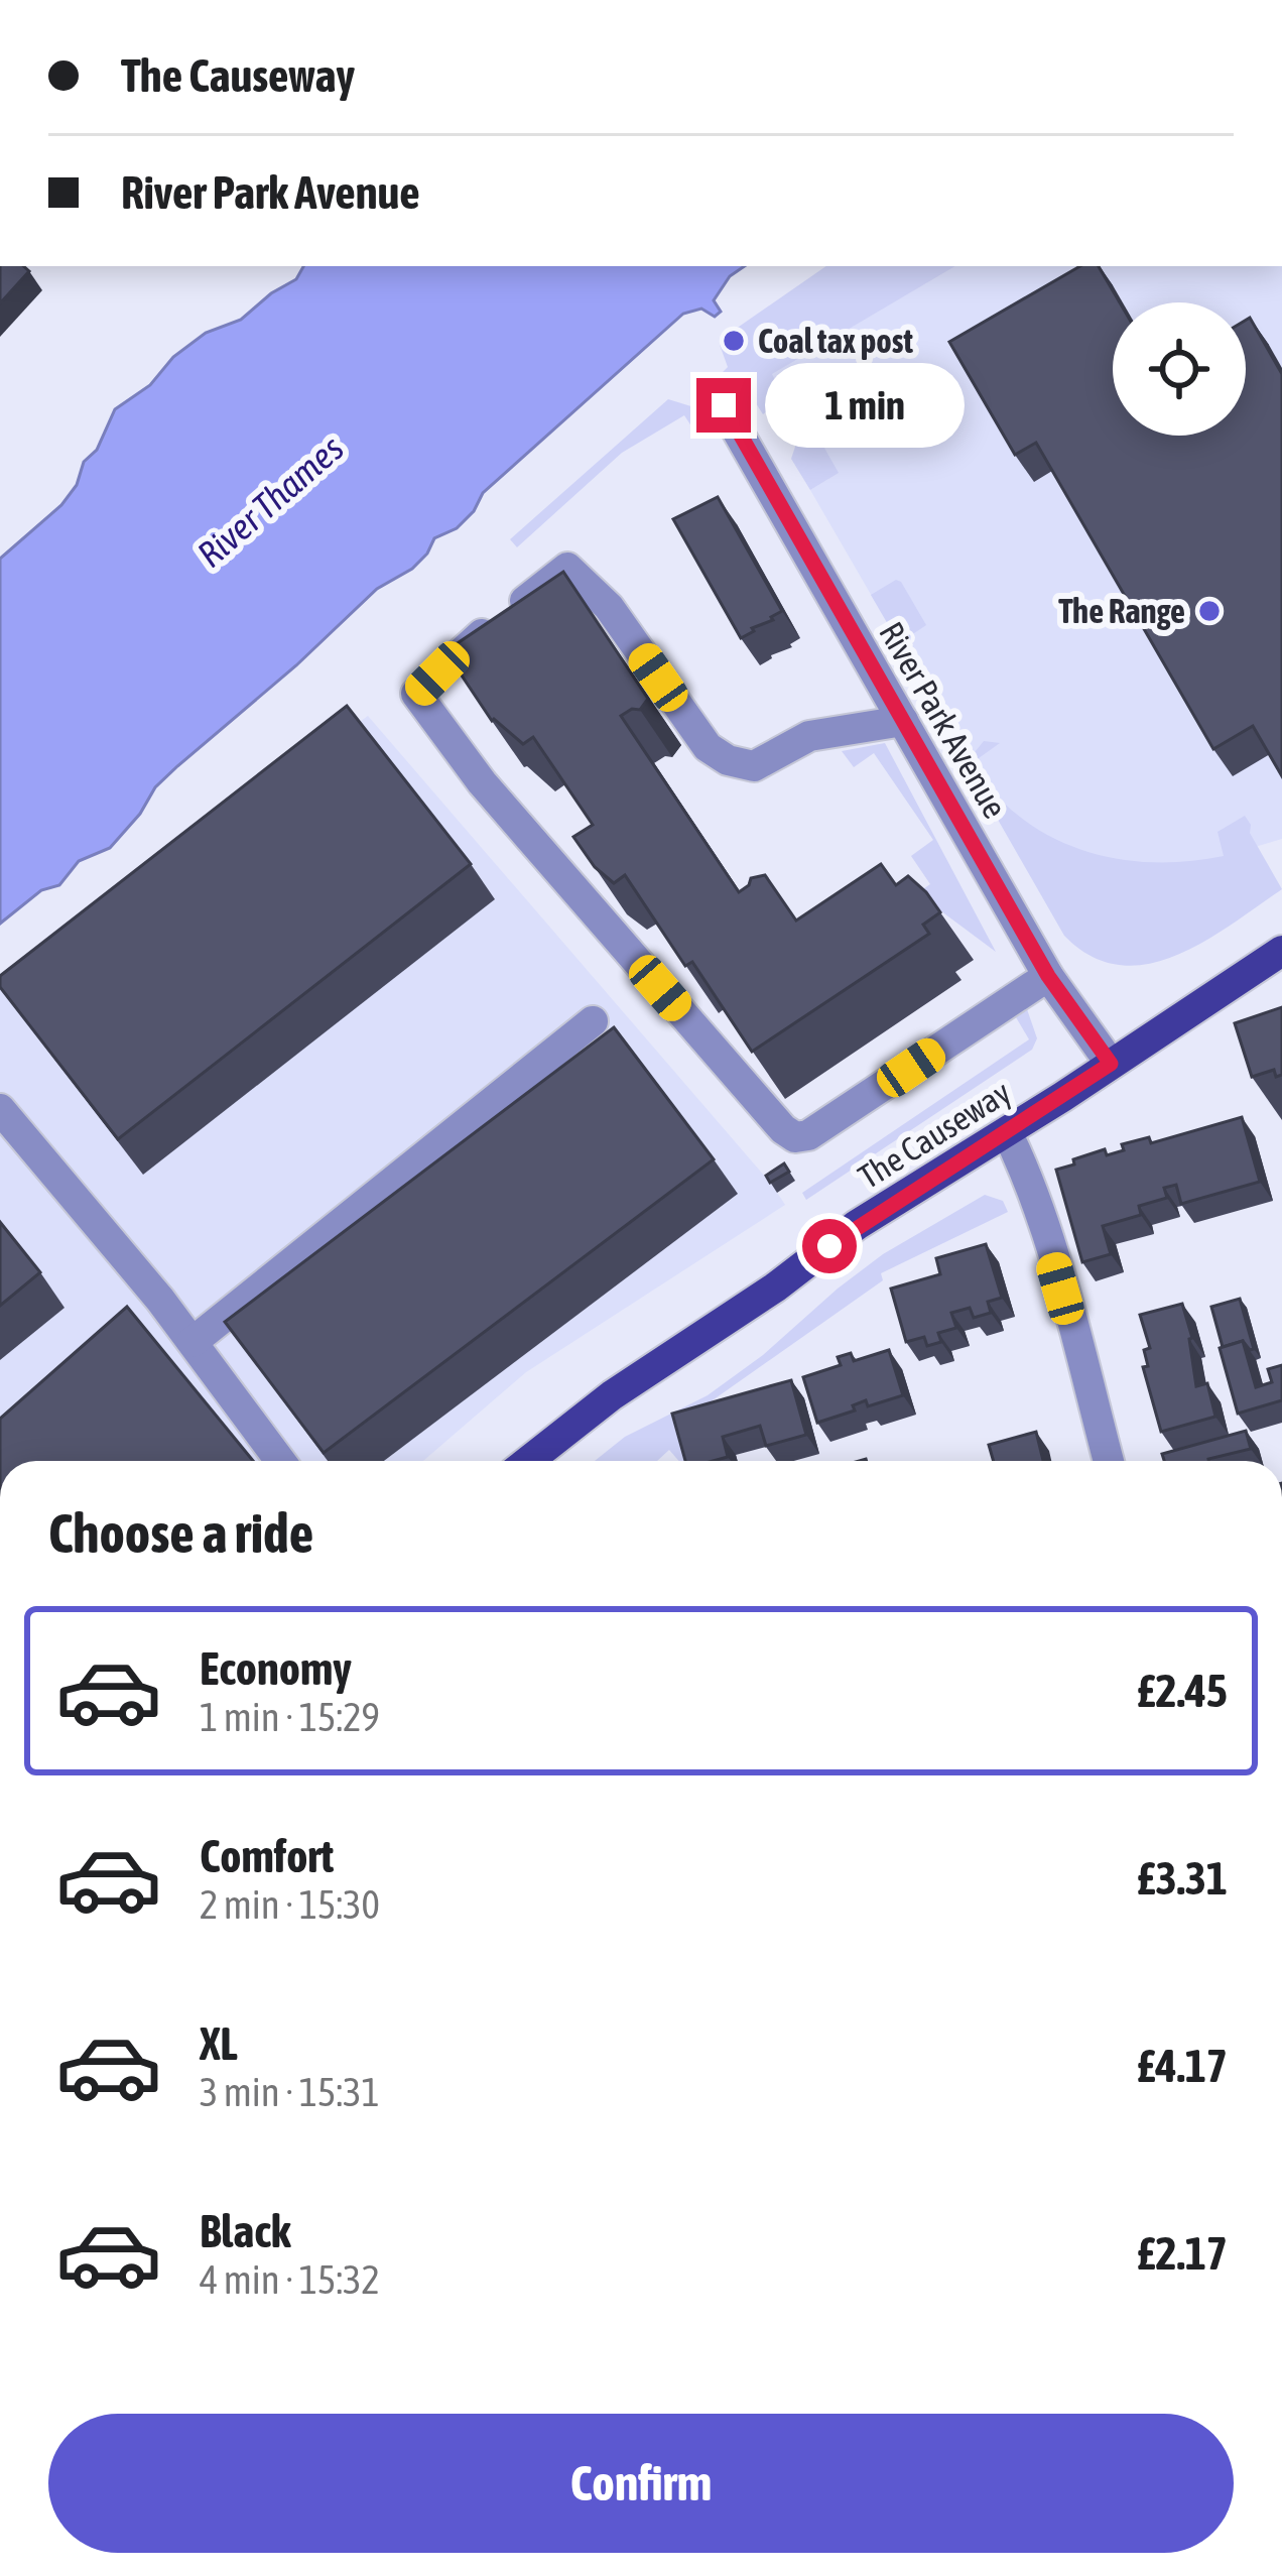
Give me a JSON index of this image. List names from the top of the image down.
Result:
{
  "streets": {
    "main road": ["The Causeway"],
    "street": ["River Park Avenue"]
  },
  "crossings": [
    ["River Park Avenue", "The Causeway"]
  ],
  "water": ["River Thames"],
  "places": ["Coal tax post", "The Range"],
  "page": {
    "banner": ["The Causeway", "River Park Avenue"],
    "bubble": "1 min",
    "heading": "Choose a ride",
    "list": [
      {
        "name": "Economy",
        "note": "1 min · 15:29",
        "value": "£2.45"
      },
      {
        "name": "Comfort",
        "note": "2 min · 15:30",
        "value": "£3.31"
      },
      {
        "name": "XL",
        "note": "3 min · 15:31",
        "value": "£4.17"
      },
      {
        "name": "Black",
        "note": "4 min · 15:32",
        "value": "£2.17"
      }
    ],
    "buttons": "Confirm"
  }
}
